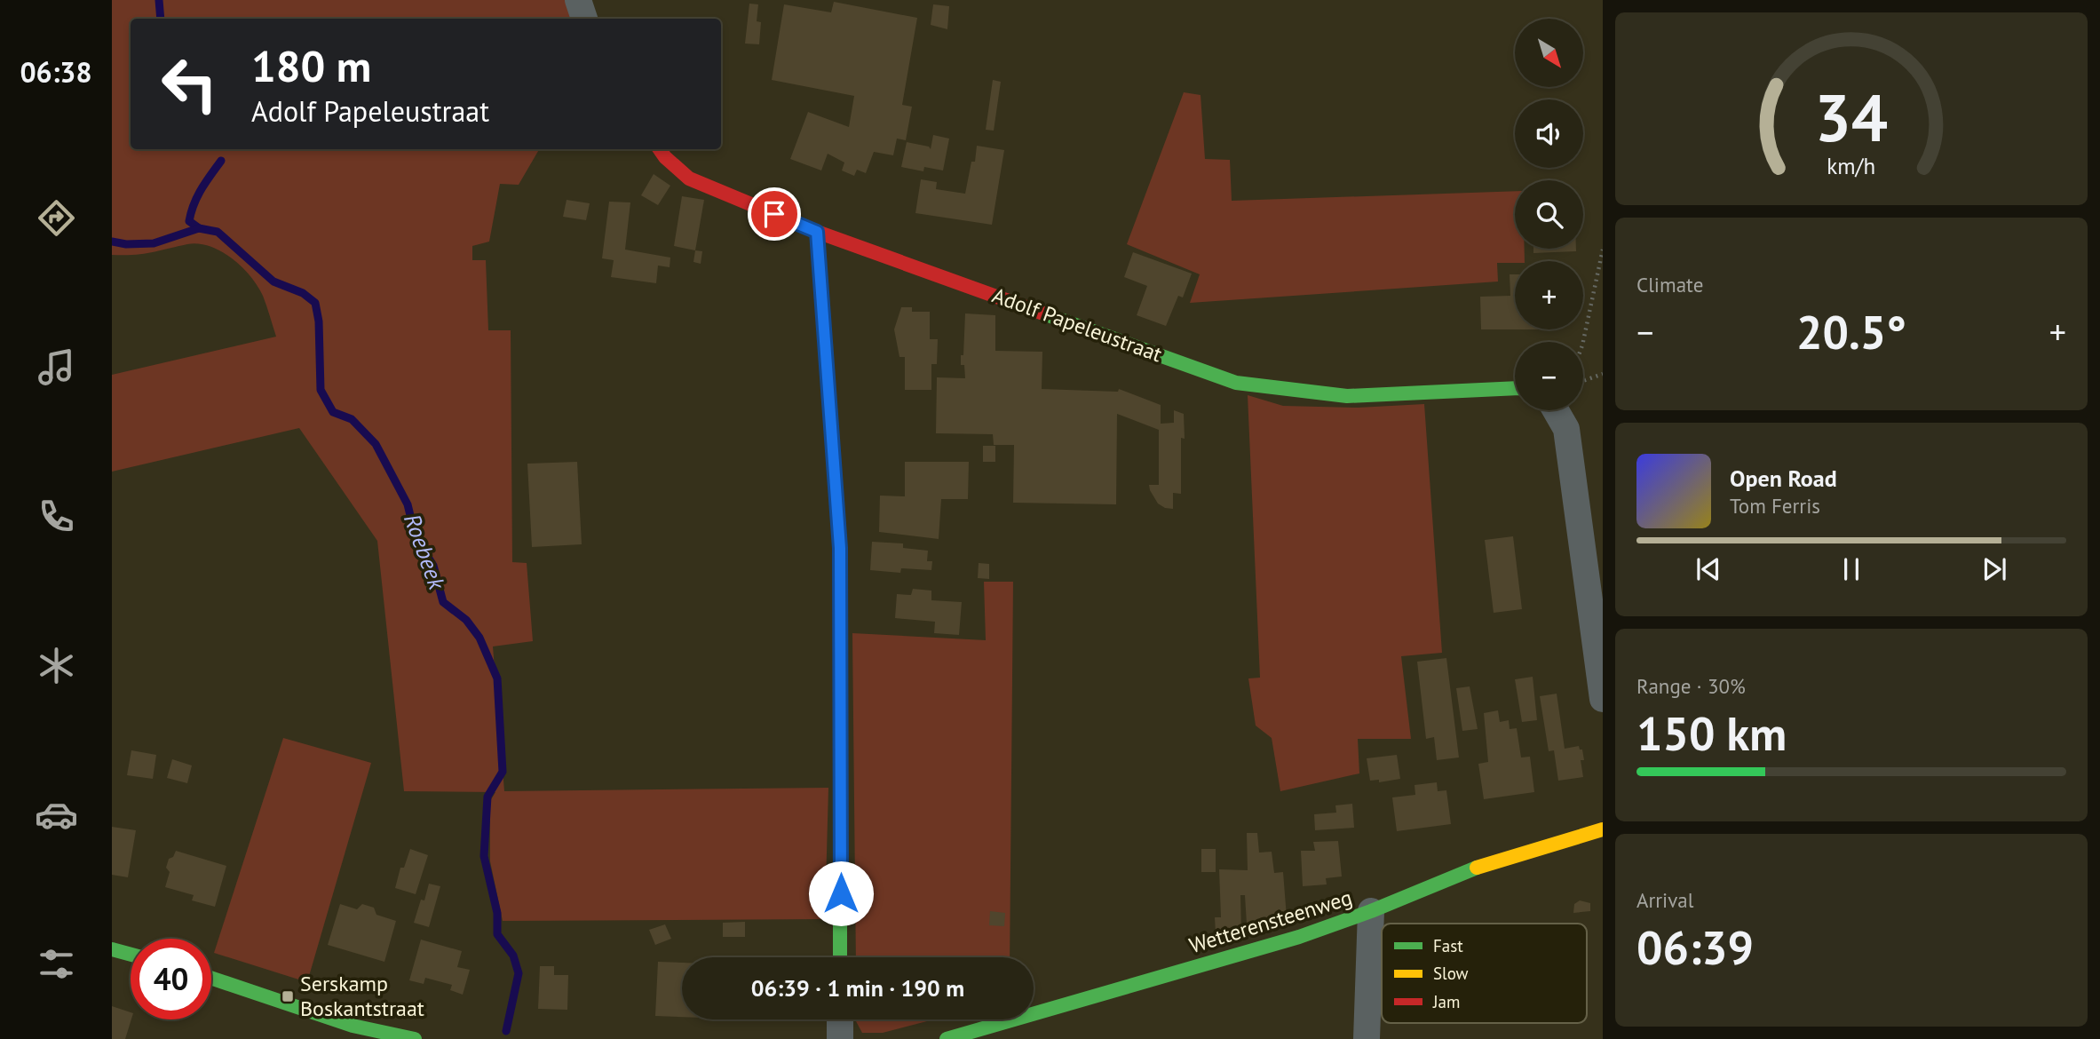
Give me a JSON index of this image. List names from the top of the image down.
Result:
{
  "streets": {
    "street": ["Adolf Papeleustraat", "Wetterensteenweg"]
  },
  "water": ["Roebeek"],
  "places": {
    "transit": ["Serskamp Boskantstraat"]
  },
  "legend": ["Fast", "Slow", "Jam"],
  "north": "bottom right",
  "page": {
    "tabs": "06:38",
    "map_buttons": ["+", "−"],
    "turn": ["180 m", "Adolf Papeleustraat"],
    "tile": [
      "Climate",
      ["Range · 30%", "150 km"],
      ["Arrival", "06:39"]
    ],
    "heat": ["−", "20.5°", "+"],
    "song": ["Open Road", "Tom Ferris"],
    "limit": "40",
    "trip": "06:39 · 1 min · 190 m",
    "gauge": ["34", "km/h"]
  }
}
